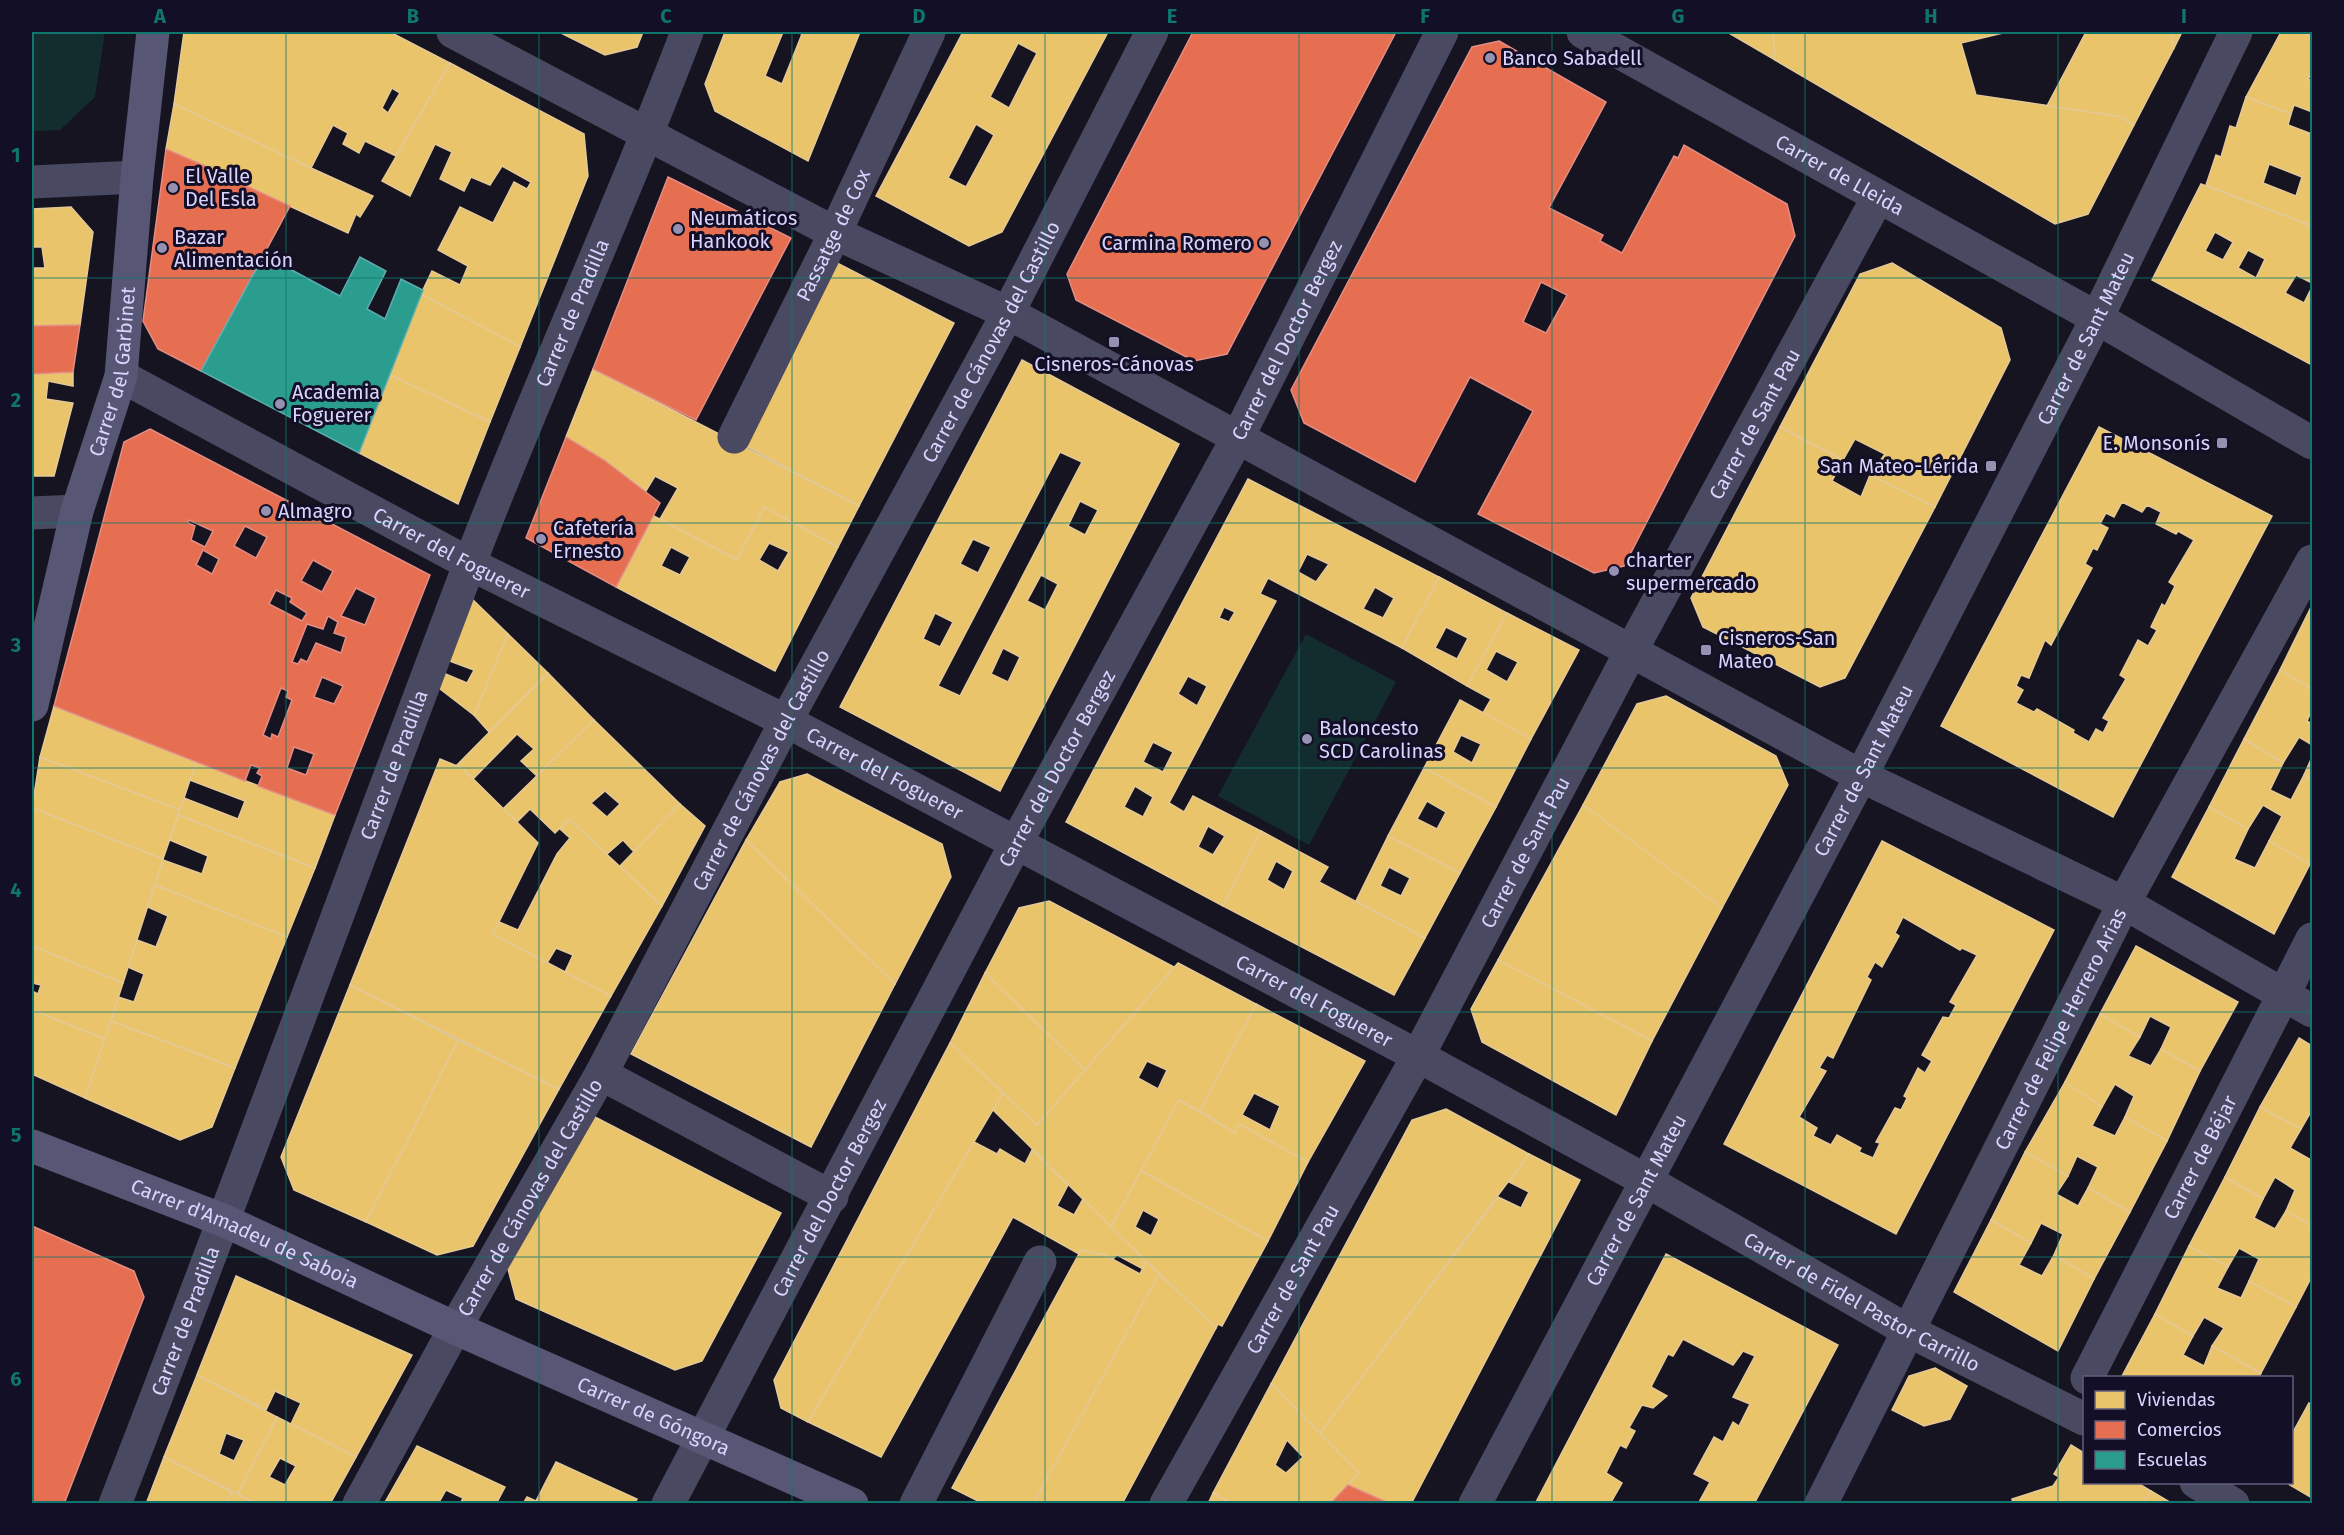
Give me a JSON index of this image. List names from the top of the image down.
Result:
{
  "streets": {
    "street": [
      "Carrer de Lleida",
      "Passatge de Cox",
      "Carrer de Pradilla",
      "Carrer de Sant Mateu",
      "Carrer del Doctor Bergez",
      "Carrer de Cánovas del Castillo",
      "Carrer del Garbinet",
      "Carrer de Sant Pau",
      "Carrer del Foguerer",
      "Carrer de Felipe Herrero Arias",
      "Carrer de Béjar",
      "Carrer d'Amadeu de Saboia",
      "Carrer de Fidel Pastor Carrillo",
      "Carrer de Góngora"
    ]
  },
  "crossings": [
    ["Carrer de Lleida", "Carrer de Sant Mateu"],
    ["Carrer de Lleida", "Carrer de Sant Pau"],
    ["Carrer de Pradilla", "Carrer del Foguerer"],
    ["Carrer de Pradilla", "Carrer d'Amadeu de Saboia"],
    ["Carrer de Sant Mateu", "Carrer del Foguerer"],
    ["Carrer de Sant Mateu", "Carrer de Fidel Pastor Carrillo"],
    ["Carrer del Doctor Bergez", "Carrer del Foguerer"],
    ["Carrer del Doctor Bergez", "Carrer de Góngora"],
    ["Carrer de Cánovas del Castillo", "Carrer del Foguerer"],
    ["Carrer de Cánovas del Castillo", "Carrer d'Amadeu de Saboia"],
    ["Carrer de Cánovas del Castillo", "Carrer de Góngora"],
    ["Carrer del Garbinet", "Carrer del Foguerer"],
    ["Carrer de Sant Pau", "Carrer del Foguerer"],
    ["Carrer del Foguerer", "Carrer de Fidel Pastor Carrillo"],
    ["Carrer de Felipe Herrero Arias", "Carrer de Fidel Pastor Carrillo"],
    ["Carrer d'Amadeu de Saboia", "Carrer de Góngora"]
  ],
  "places": {
    "other": [
      "Banco Sabadell",
      "El Valle Del Esla",
      "Neumáticos Hankook",
      "Carmina Romero",
      "Bazar Alimentación",
      "Academia Foguerer",
      "Almagro",
      "Cafetería Ernesto",
      "charter supermercado",
      "Baloncesto SCD Carolinas"
    ],
    "transit": [
      "Cisneros-Cánovas",
      "E. Monsonís",
      "San Mateo-Lérida",
      "Cisneros-San Mateo"
    ]
  },
  "legend": ["Viviendas", "Comercios", "Escuelas"],
  "grid": {
    "columns": [
      "A",
      "B",
      "C",
      "D",
      "E",
      "F",
      "G",
      "H",
      "I"
    ],
    "rows": [
      "1",
      "2",
      "3",
      "4",
      "5",
      "6"
    ]
  }
}
